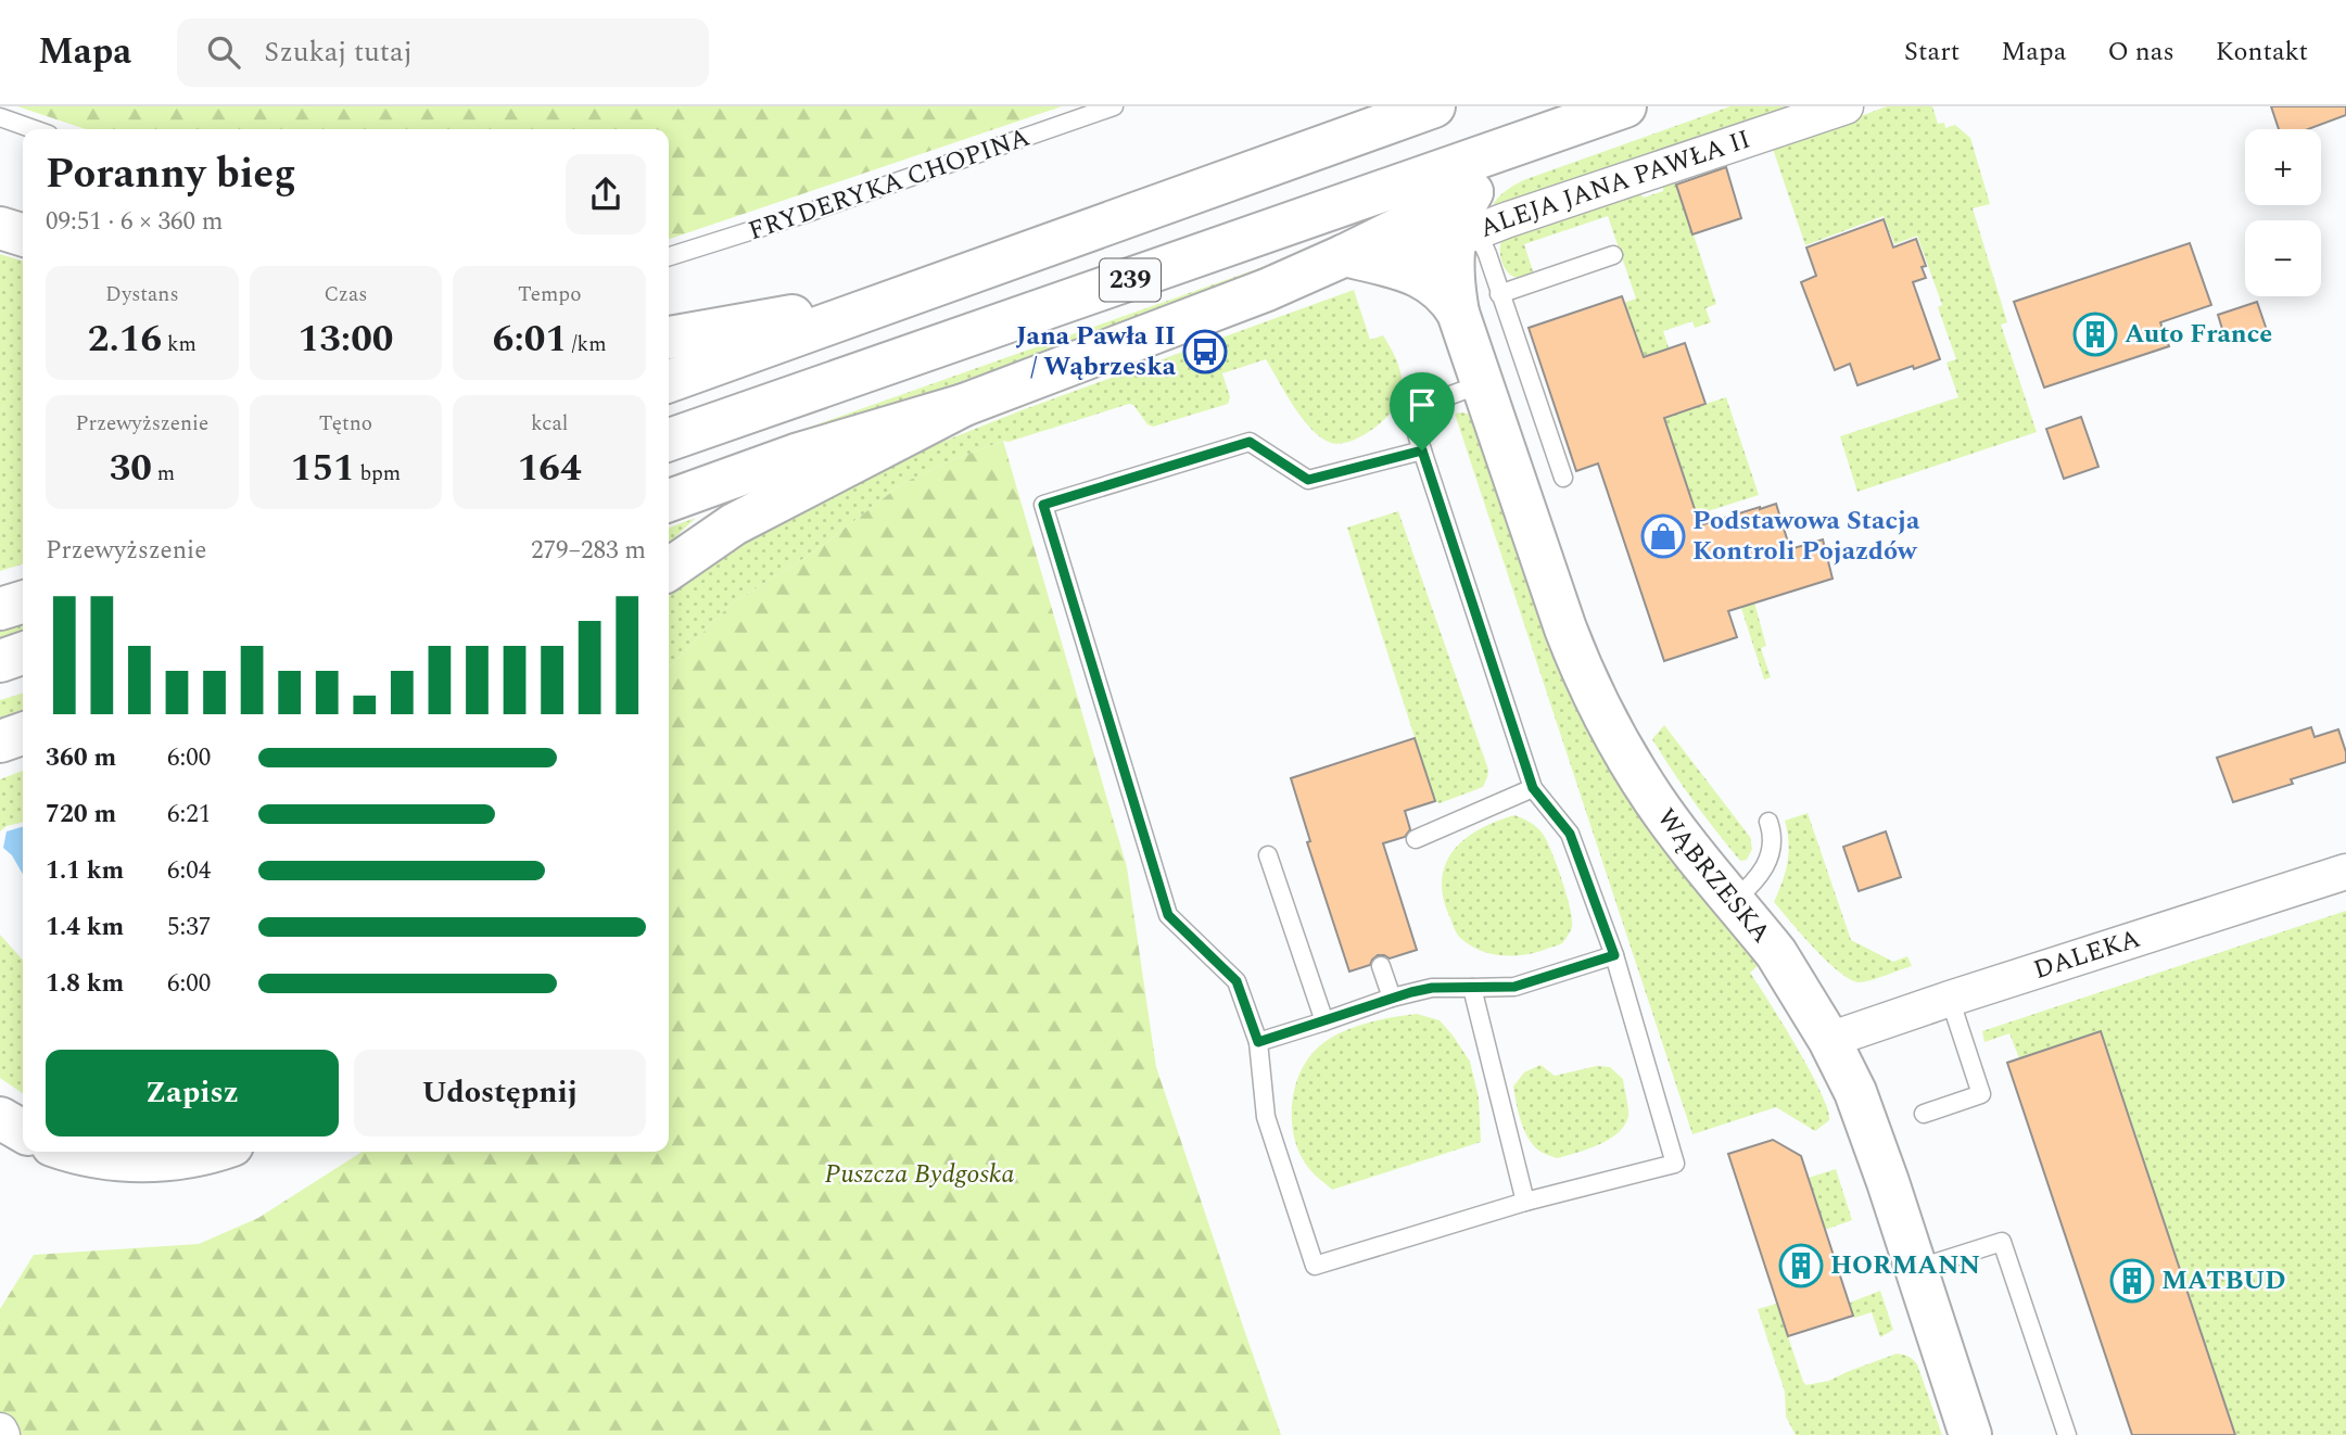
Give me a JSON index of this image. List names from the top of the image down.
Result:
{
  "streets": {
    "main road": ["239", "WĄBRZESKA"],
    "street": ["ALEJA JANA PAWŁA II", "DALEKA"],
    "lane": ["FRYDERYKA CHOPINA"]
  },
  "crossings": [
    ["ALEJA JANA PAWŁA II", "WĄBRZESKA"],
    ["WĄBRZESKA", "DALEKA"]
  ],
  "parks": ["Puszcza Bydgoska"],
  "places": {
    "building": ["Auto France", "HORMANN", "MATBUD"],
    "bus stop": ["Jana Pawła II / Wąbrzeska"],
    "shop": ["Podstawowa Stacja Kontroli Pojazdów"]
  },
  "page": {
    "header": "Mapa",
    "search": "Szukaj tutaj",
    "nav": [
      "Start",
      "Mapa",
      "O nas",
      "Kontakt"
    ],
    "map_buttons": ["+", "−"],
    "heading": ["Poranny bieg", "09:51 · 6 × 360 m"],
    "stats": [
      ["Dystans", "2.16 km"],
      ["Czas", "13:00"],
      ["Tempo", "6:01 /km"],
      ["Przewyższenie", "30 m"],
      ["Tętno", "151 bpm"],
      ["kcal", "164"]
    ],
    "chart": ["Przewyższenie", "279–283 m"],
    "list": [
      {
        "name": "360 m",
        "note": "6:00"
      },
      {
        "name": "720 m",
        "note": "6:21"
      },
      {
        "name": "1.1 km",
        "note": "6:04"
      },
      {
        "name": "1.4 km",
        "note": "5:37"
      },
      {
        "name": "1.8 km",
        "note": "6:00"
      }
    ],
    "buttons": ["Zapisz", "Udostępnij"]
  }
}
